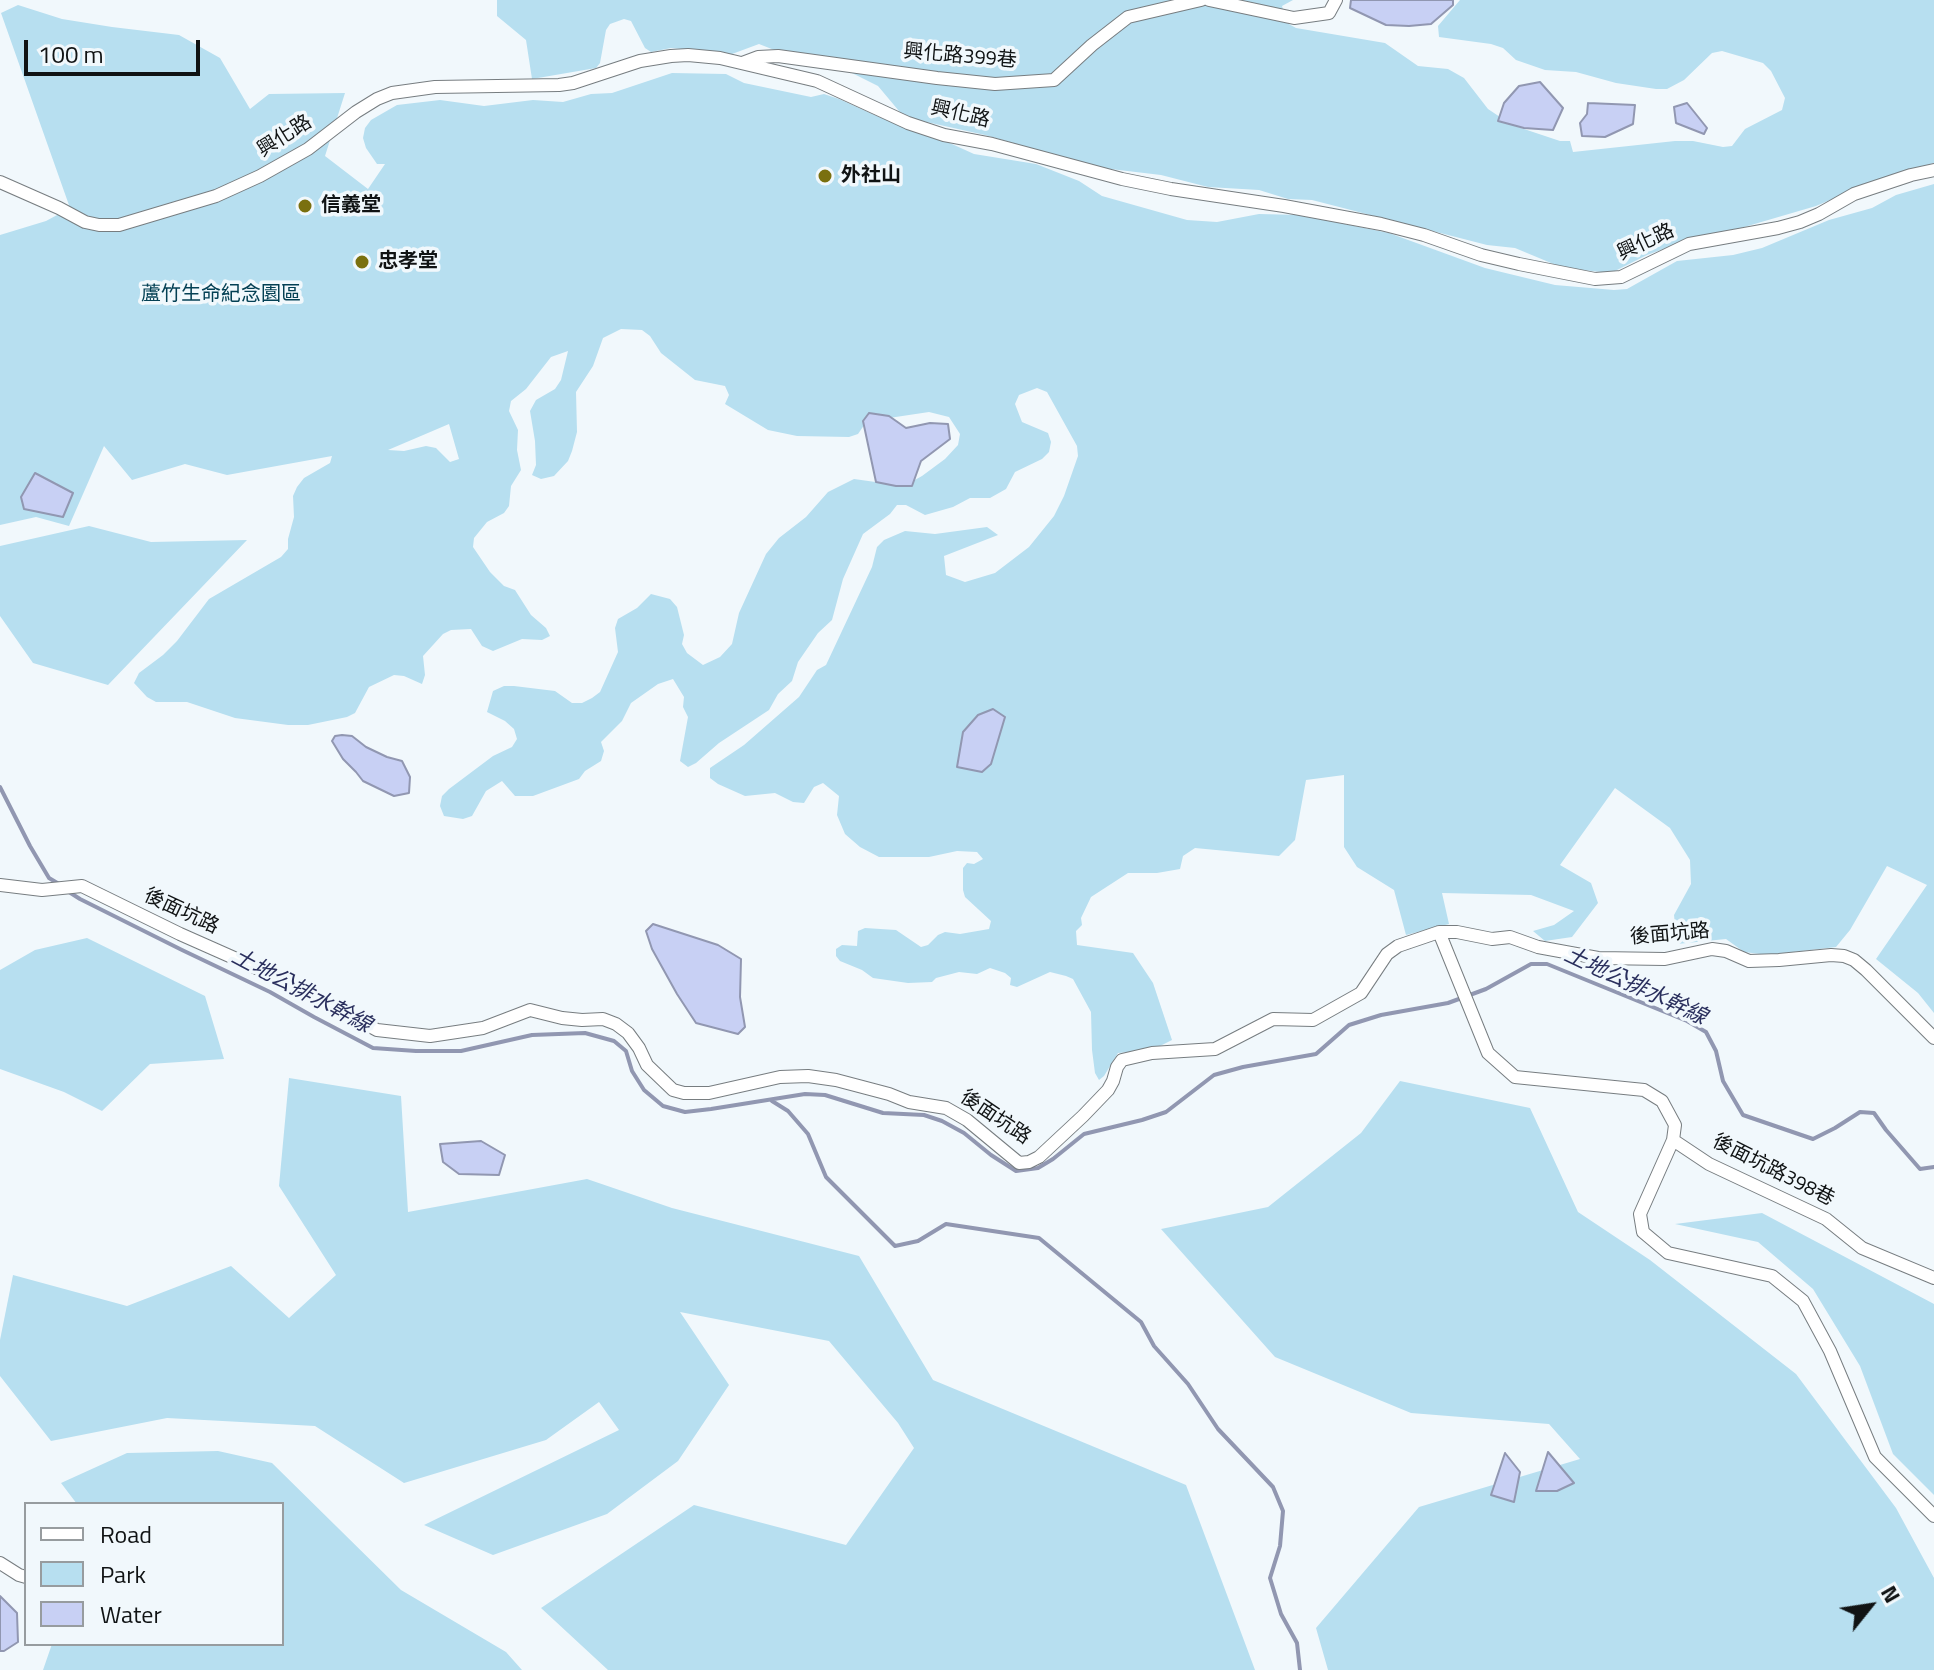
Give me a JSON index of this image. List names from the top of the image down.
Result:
{
  "streets": {
    "street": [
      "興化路399巷",
      "興化路",
      "後面坑路",
      "後面坑路398巷"
    ]
  },
  "crossings": [
    ["興化路399巷", "興化路"]
  ],
  "water": ["土地公排水幹線"],
  "parks": ["蘆竹生命紀念園區"],
  "places": ["外社山", "信義堂", "忠孝堂"],
  "legend": ["Road", "Park", "Water"],
  "scale_bar": "100 m",
  "north": "top right"
}
